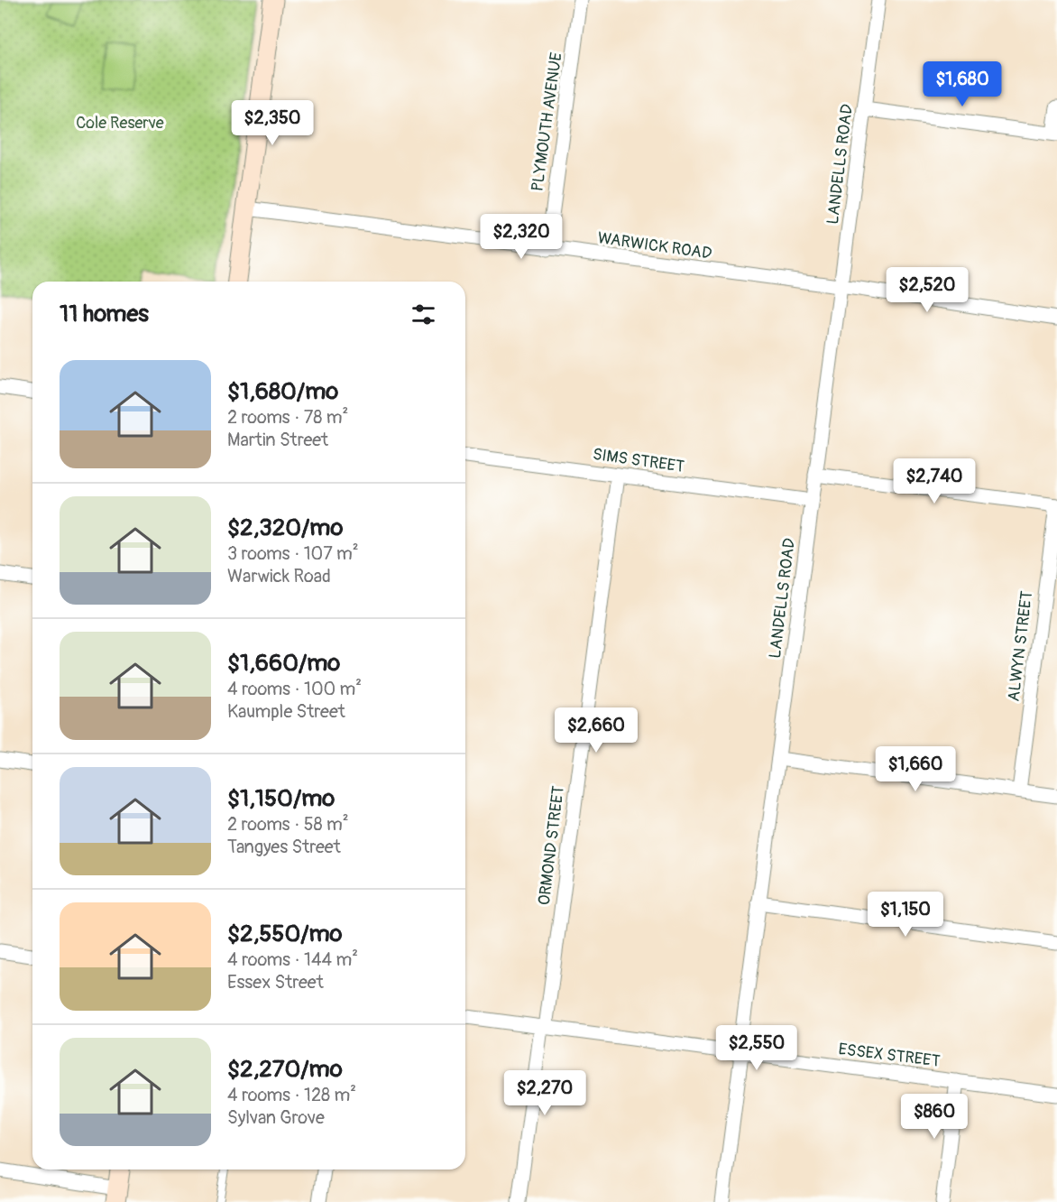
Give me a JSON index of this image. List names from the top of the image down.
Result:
{
  "streets": {
    "street": [
      "PLYMOUTH AVENUE",
      "LANDELLS ROAD",
      "WARWICK ROAD",
      "SIMS STREET",
      "ALWYN STREET",
      "ORMOND STREET",
      "ESSEX STREET"
    ]
  },
  "crossings": [
    ["PLYMOUTH AVENUE", "WARWICK ROAD"],
    ["LANDELLS ROAD", "WARWICK ROAD"],
    ["LANDELLS ROAD", "SIMS STREET"],
    ["LANDELLS ROAD", "ESSEX STREET"],
    ["SIMS STREET", "ORMOND STREET"],
    ["ORMOND STREET", "ESSEX STREET"]
  ],
  "parks": ["Cole Reserve"],
  "page": {
    "price": [
      "$1,680",
      "$2,350",
      "$2,320",
      "$2,520",
      "$2,740",
      "$2,660",
      "$1,660",
      "$1,150",
      "$2,550",
      "$2,270",
      "$860"
    ],
    "heading": "11 homes",
    "list": [
      {
        "name": "$1,680/mo",
        "note": "2 rooms · 78 m² · Martin Street"
      },
      {
        "name": "$2,320/mo",
        "note": "3 rooms · 107 m² · Warwick Road"
      },
      {
        "name": "$1,660/mo",
        "note": "4 rooms · 100 m² · Kaumple Street"
      },
      {
        "name": "$1,150/mo",
        "note": "2 rooms · 58 m² · Tangyes Street"
      },
      {
        "name": "$2,550/mo",
        "note": "4 rooms · 144 m² · Essex Street"
      },
      {
        "name": "$2,270/mo",
        "note": "4 rooms · 128 m² · Sylvan Grove"
      }
    ]
  }
}
